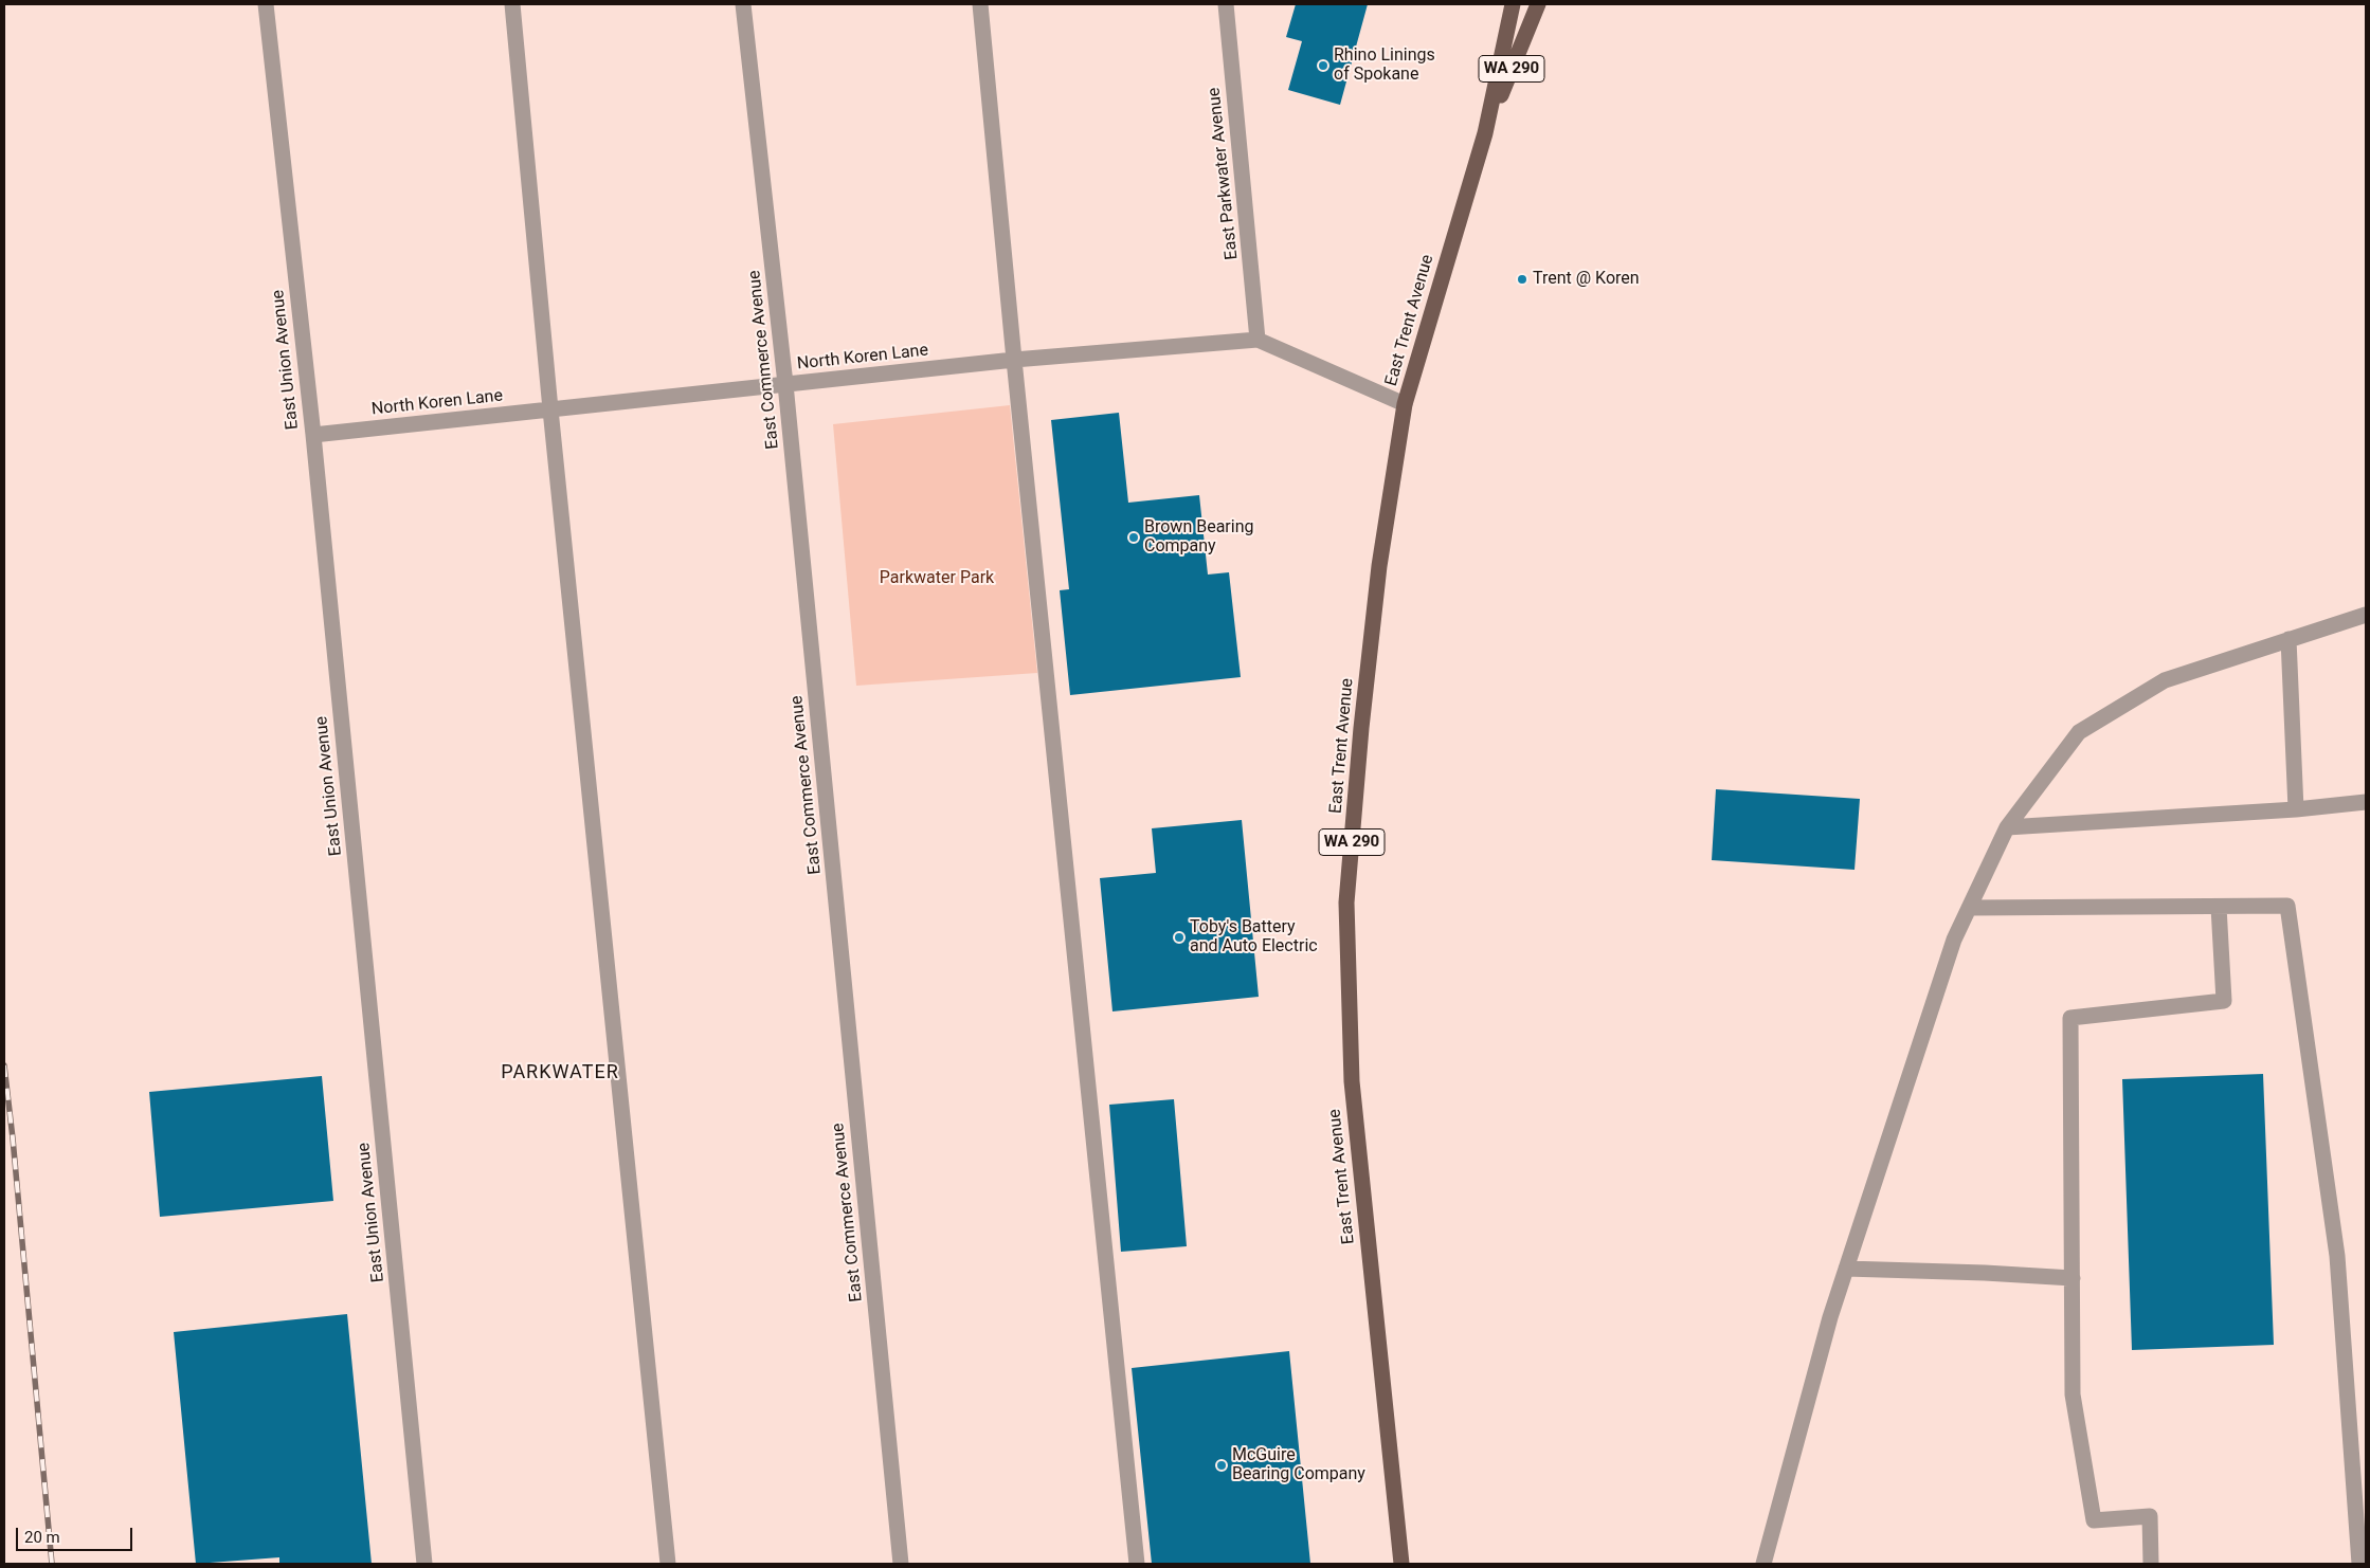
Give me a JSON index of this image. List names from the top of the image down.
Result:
{
  "streets": {
    "main road": ["WA 290", "East Trent Avenue"],
    "street": [
      "East Parkwater Avenue",
      "North Koren Lane",
      "East Union Avenue",
      "East Commerce Avenue"
    ]
  },
  "crossings": [
    ["East Parkwater Avenue", "North Koren Lane"],
    ["East Trent Avenue", "North Koren Lane"],
    ["North Koren Lane", "East Union Avenue"],
    ["North Koren Lane", "East Commerce Avenue"]
  ],
  "districts": ["PARKWATER"],
  "parks": ["Parkwater Park"],
  "places": [
    "Rhino Linings of Spokane",
    "Trent @ Koren",
    "Brown Bearing Company",
    "Toby's Battery and Auto Electric",
    "McGuire Bearing Company"
  ],
  "scale_bar": "20 m"
}
